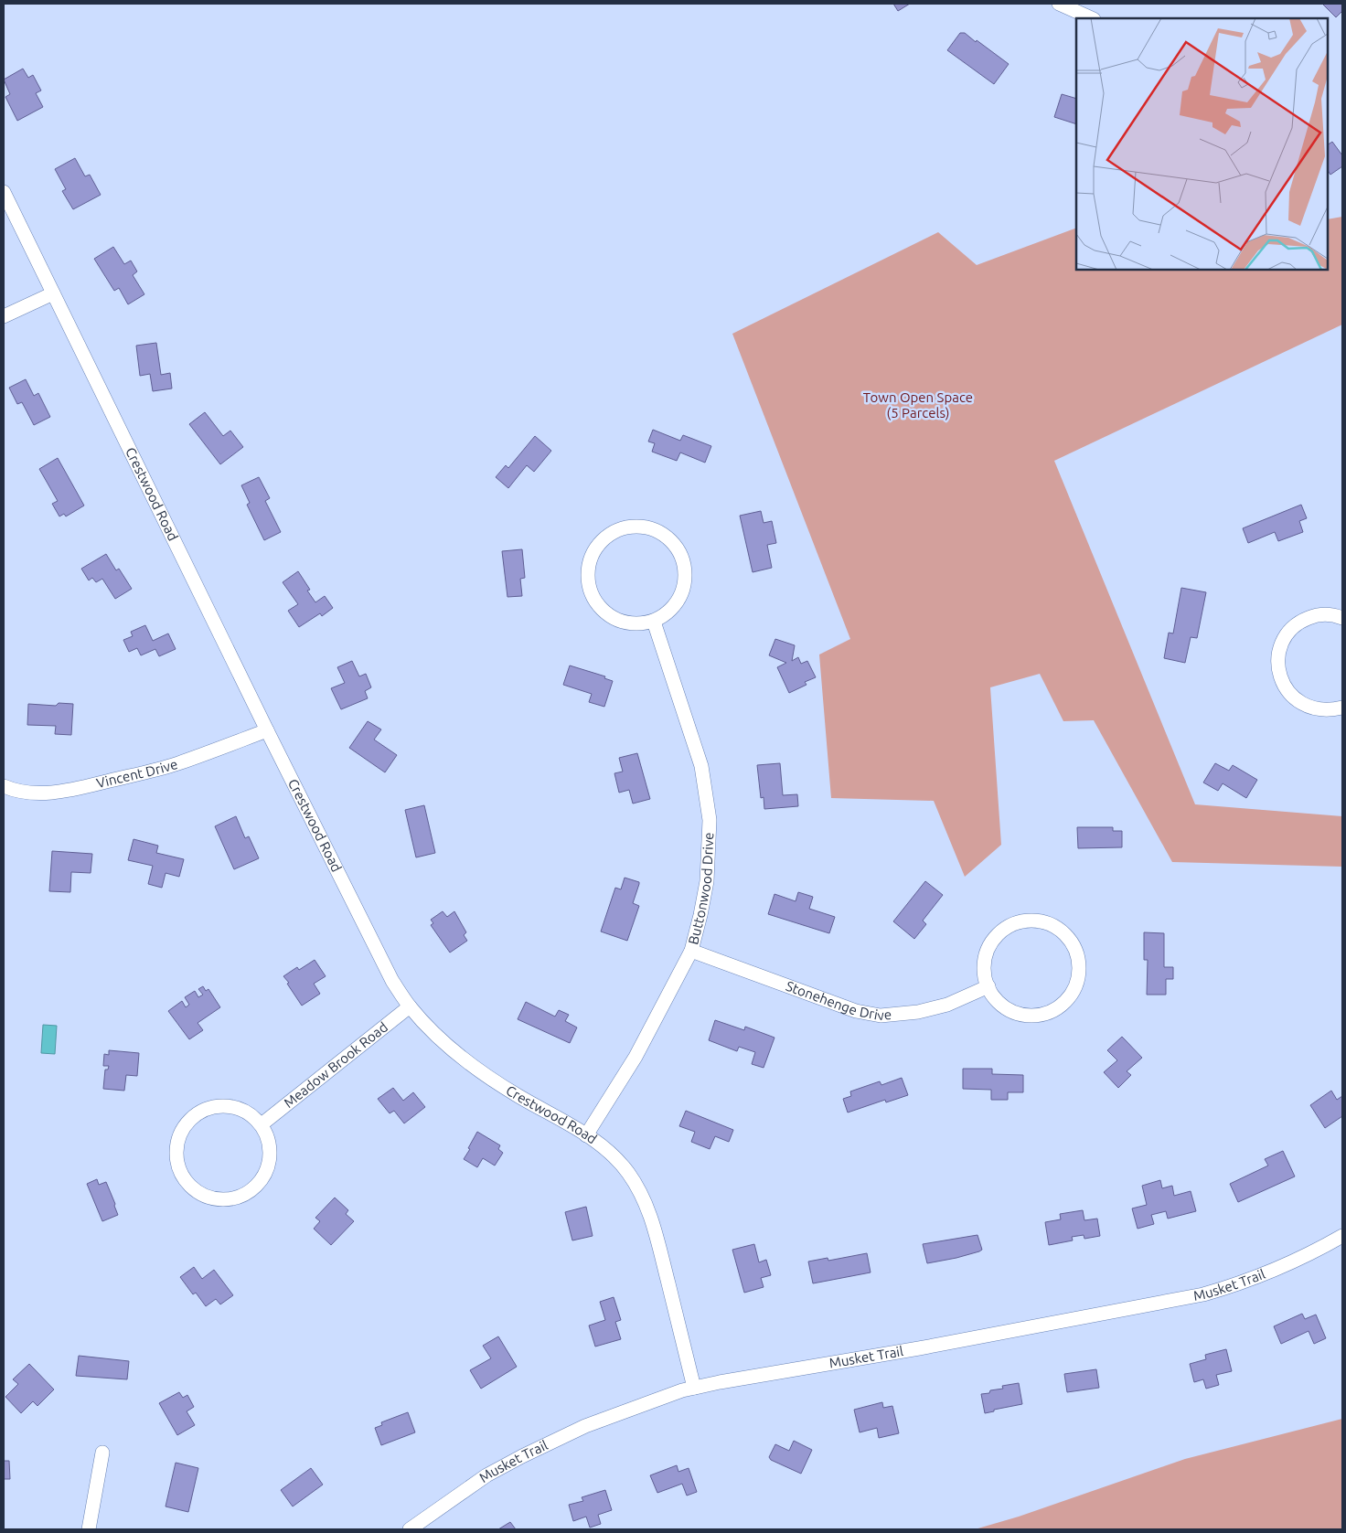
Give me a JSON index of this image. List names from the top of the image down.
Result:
{
  "streets": {
    "street": [
      "Crestwood Road",
      "Vincent Drive",
      "Buttonwood Drive",
      "Stonehenge Drive",
      "Meadow Brook Road",
      "Musket Trail"
    ]
  },
  "crossings": [
    ["Crestwood Road", "Vincent Drive"],
    ["Crestwood Road", "Buttonwood Drive"],
    ["Crestwood Road", "Meadow Brook Road"],
    ["Crestwood Road", "Musket Trail"],
    ["Buttonwood Drive", "Stonehenge Drive"]
  ],
  "parks": ["Town Open Space (5 Parcels)"]
}
